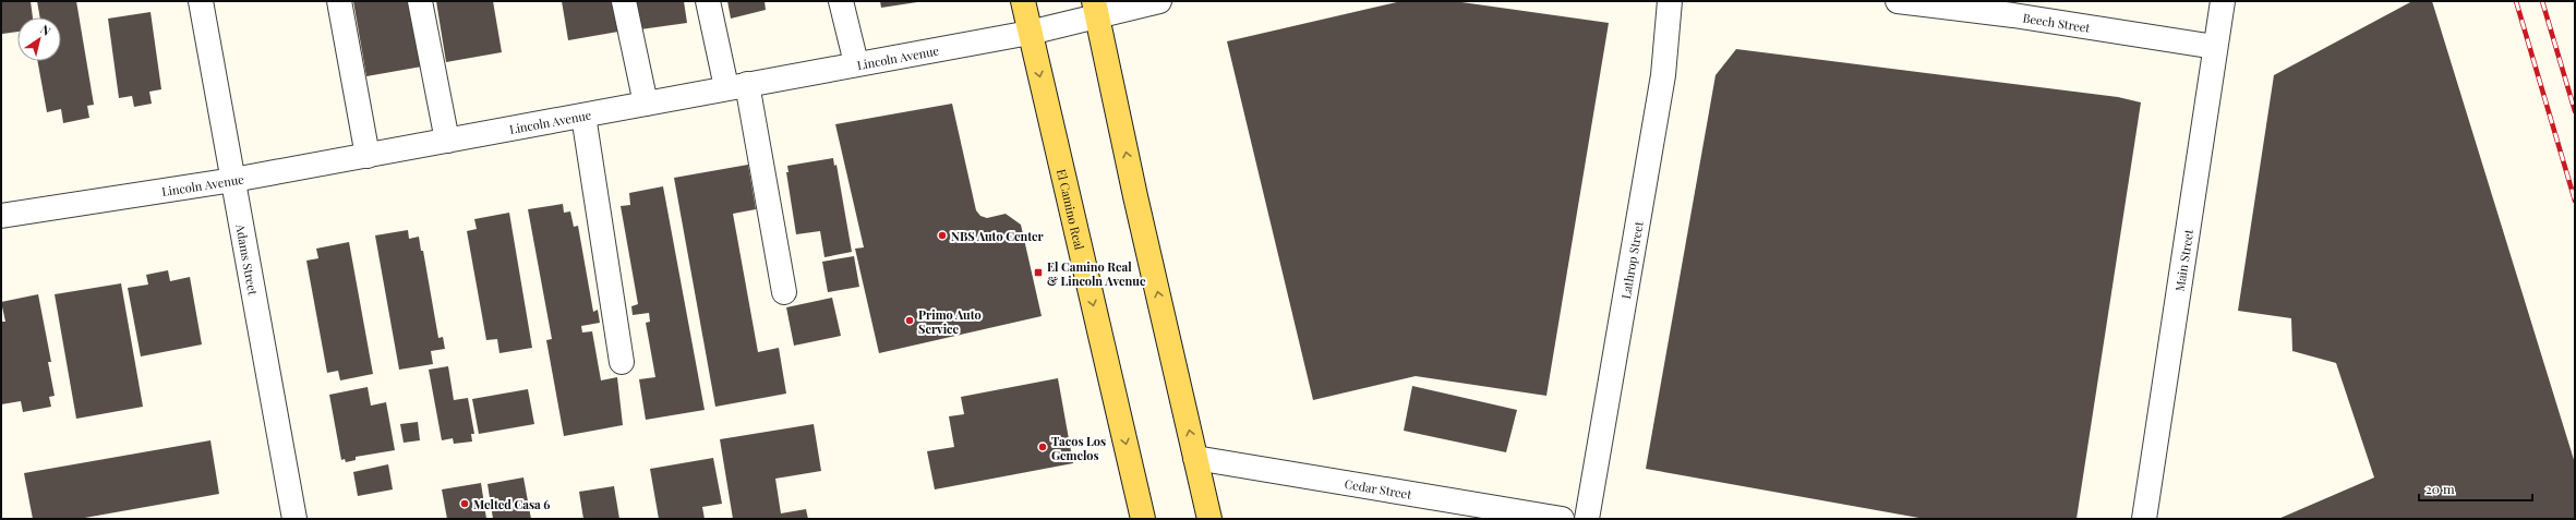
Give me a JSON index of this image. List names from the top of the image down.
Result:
{
  "streets": {
    "main road": ["El Camino Real"],
    "street": [
      "Beech Street",
      "Lincoln Avenue",
      "Adams Street",
      "Lathrop Street",
      "Main Street",
      "Cedar Street"
    ]
  },
  "crossings": [
    ["Beech Street", "Main Street"],
    ["Lincoln Avenue", "El Camino Real"],
    ["Lincoln Avenue", "Adams Street"]
  ],
  "places": {
    "other": [
      "NBS Auto Center",
      "Primo Auto Service",
      "Tacos Los Gemelos",
      "Melted Casa 6"
    ],
    "transit": ["El Camino Real & Lincoln Avenue"]
  },
  "scale_bar": "20 m",
  "north": "top right"
}
